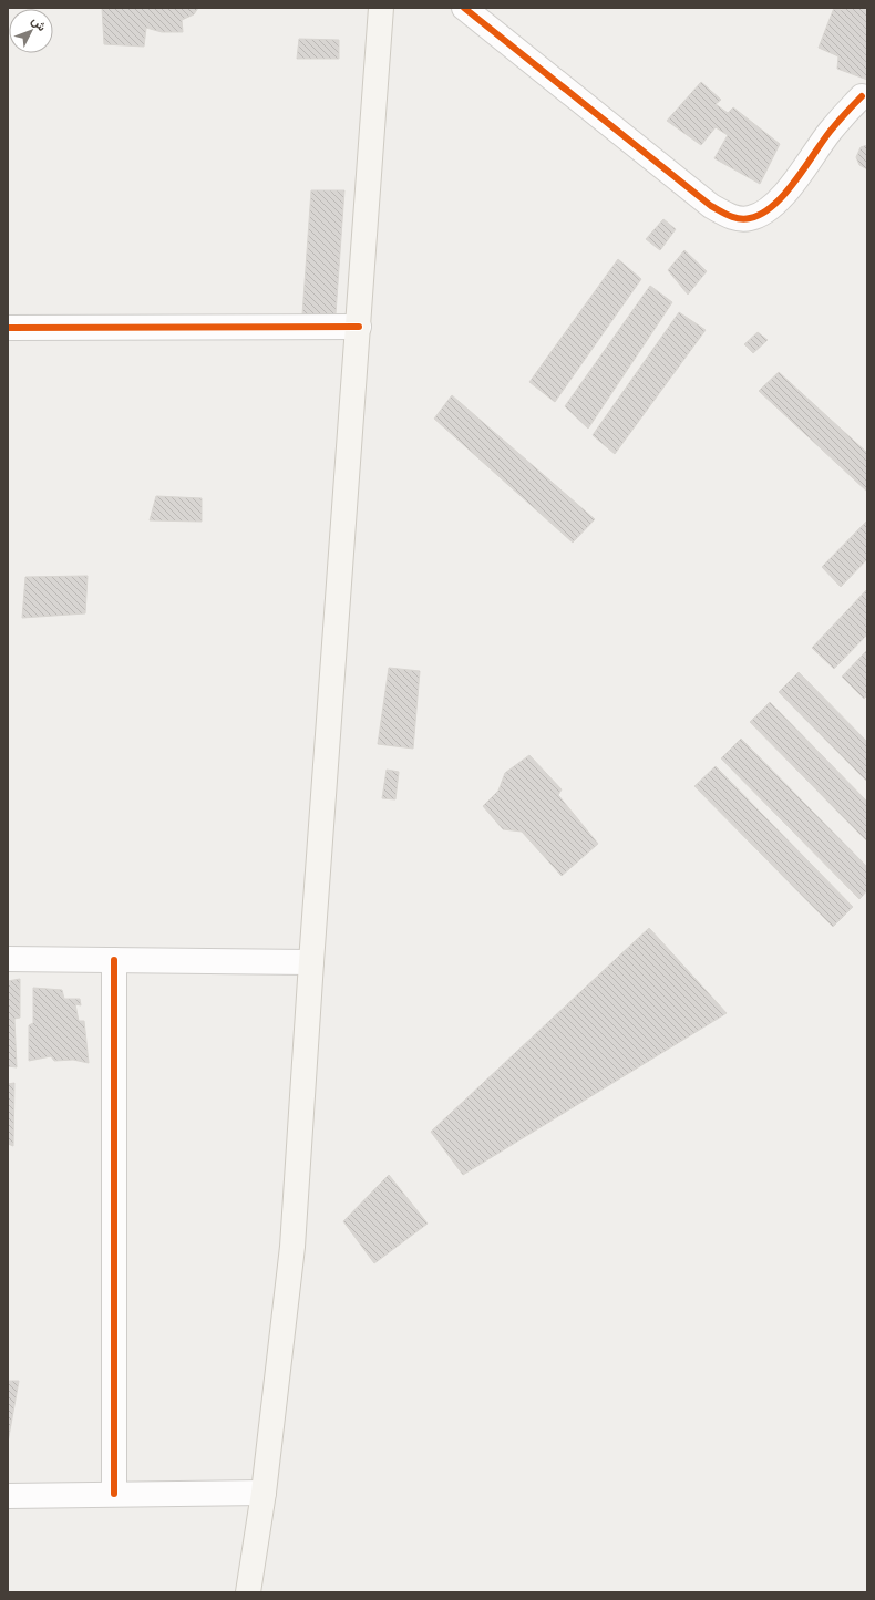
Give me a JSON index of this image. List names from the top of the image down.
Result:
{
  "north": "top right"
}
